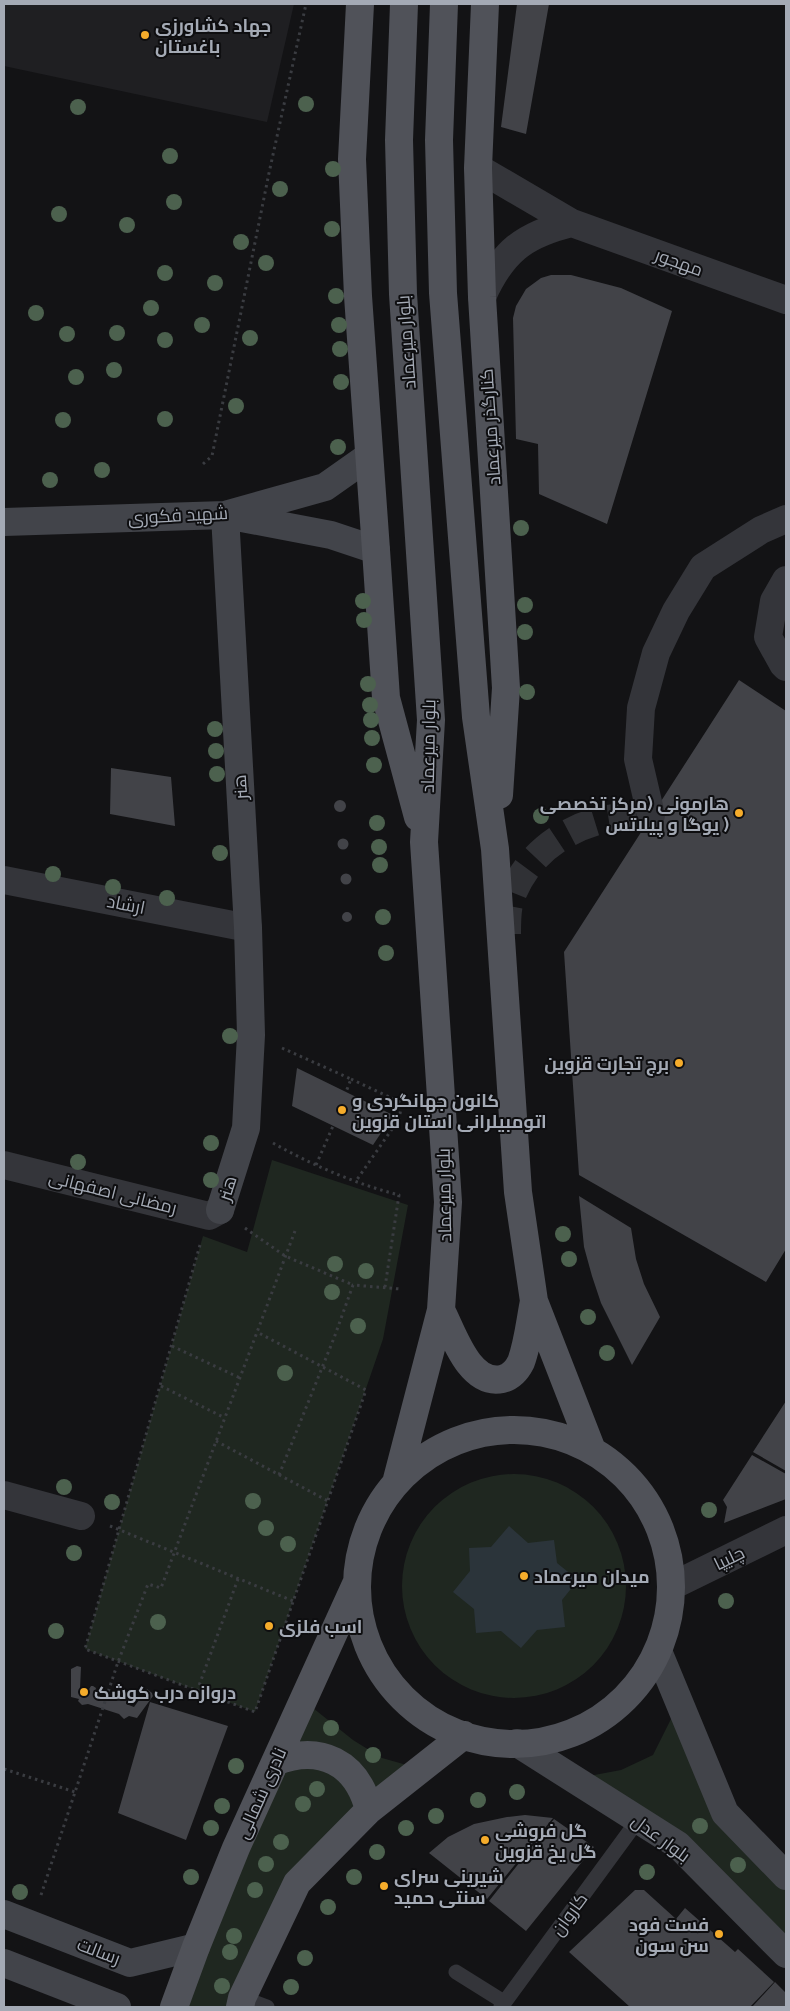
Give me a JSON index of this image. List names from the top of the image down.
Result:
{
  "streets": {
    "main road": ["بلوار میرعماد", "کنارگذر میرعماد", "نادری شمالی"],
    "street": [
      "مهجور",
      "شهید فکوری",
      "هنر",
      "ارشاد",
      "رمضانی اصفهانی",
      "چلیپا",
      "بلوار عدل",
      "رسالت"
    ],
    "lane": ["کاروان"]
  },
  "crossings": [
    ["مهجور", "کنارگذر میرعماد"],
    ["شهید فکوری", "هنر"],
    ["هنر", "ارشاد"],
    ["هنر", "رمضانی اصفهانی"],
    ["نادری شمالی", "رسالت"],
    ["بلوار عدل", "کاروان"]
  ],
  "places": [
    "جهاد کشاورزی باغستان",
    "هارمونی (مرکز تخصصی یوگا و پیلاتس )",
    "برج تجارت قزوین",
    "کانون جهانگردی و اتومبیلرانی استان قزوین",
    "میدان میرعماد",
    "اسب فلزی",
    "دروازه درب کوشک",
    "گل فروشی گل یخ قزوین",
    "شیرینی سرای سنتی حمید",
    "فست فود سن سون"
  ]
}
